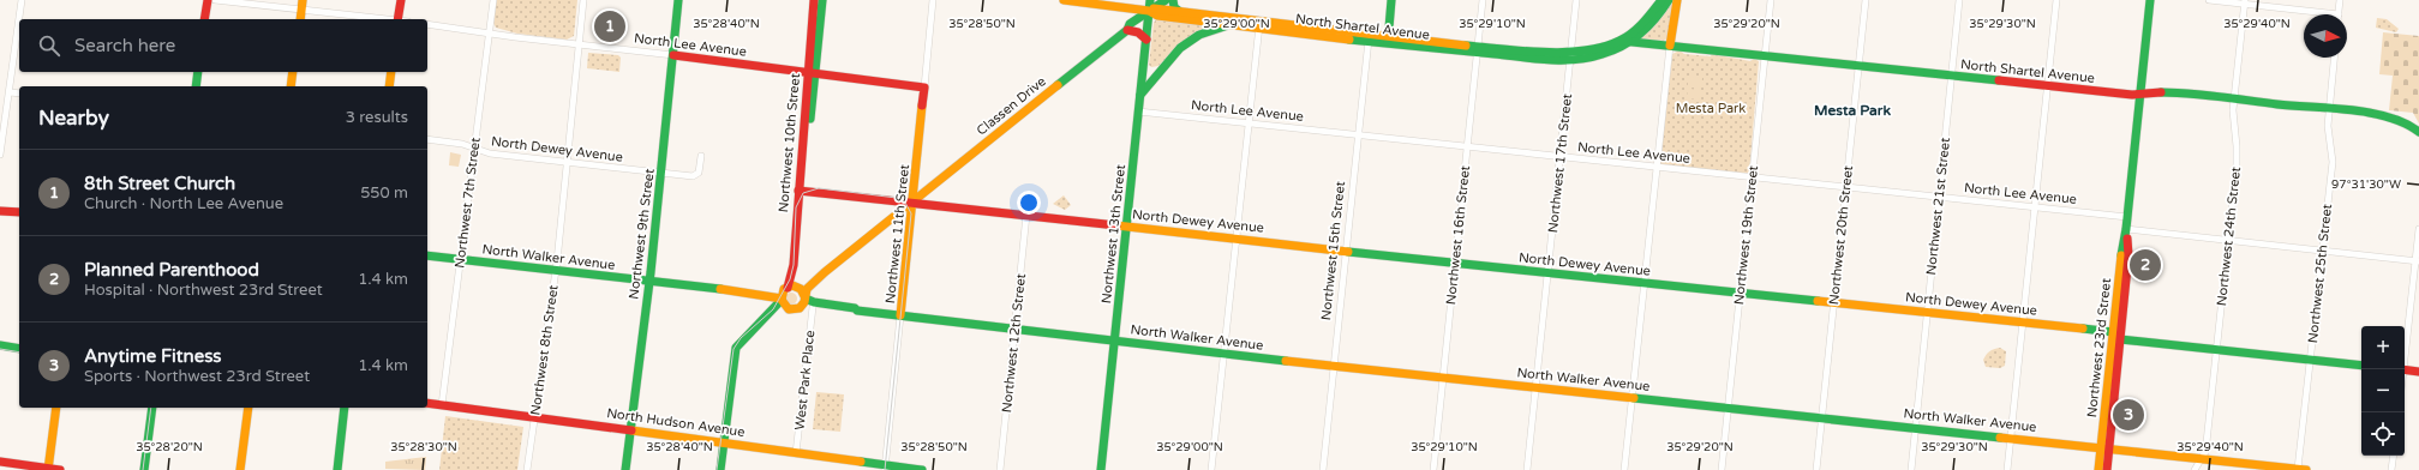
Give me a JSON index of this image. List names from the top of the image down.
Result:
{
  "streets": {
    "street": [
      "North Shartel Avenue",
      "North Lee Avenue",
      "Classen Drive",
      "Northwest 10th Street",
      "North Dewey Avenue",
      "Northwest 17th Street",
      "Northwest 7th Street",
      "Northwest 21st Street",
      "Northwest 9th Street",
      "Northwest 11th Street",
      "Northwest 13th Street",
      "Northwest 16th Street",
      "Northwest 19th Street",
      "Northwest 20th Street",
      "Northwest 24th Street",
      "Northwest 15th Street",
      "North Walker Avenue",
      "Northwest 25th Street",
      "Northwest 12th Street",
      "Northwest 23rd Street",
      "Northwest 8th Street",
      "West Park Place",
      "North Hudson Avenue"
    ]
  },
  "crossings": [
    ["North Shartel Avenue", "Classen Drive"],
    ["North Shartel Avenue", "Northwest 17th Street"],
    ["North Shartel Avenue", "Northwest 21st Street"],
    ["North Shartel Avenue", "Northwest 13th Street"],
    ["North Shartel Avenue", "Northwest 16th Street"],
    ["North Shartel Avenue", "Northwest 19th Street"],
    ["North Shartel Avenue", "Northwest 20th Street"],
    ["North Shartel Avenue", "Northwest 24th Street"],
    ["North Shartel Avenue", "Northwest 15th Street"],
    ["North Shartel Avenue", "Northwest 25th Street"],
    ["North Shartel Avenue", "Northwest 23rd Street"],
    ["North Lee Avenue", "Northwest 10th Street"],
    ["North Lee Avenue", "Northwest 17th Street"],
    ["North Lee Avenue", "Northwest 7th Street"],
    ["North Lee Avenue", "Northwest 21st Street"],
    ["North Lee Avenue", "Northwest 9th Street"],
    ["North Lee Avenue", "Northwest 11th Street"],
    ["North Lee Avenue", "Northwest 13th Street"],
    ["North Lee Avenue", "Northwest 16th Street"],
    ["North Lee Avenue", "Northwest 19th Street"],
    ["North Lee Avenue", "Northwest 20th Street"],
    ["North Lee Avenue", "Northwest 15th Street"],
    ["North Lee Avenue", "Northwest 23rd Street"],
    ["North Lee Avenue", "Northwest 8th Street"],
    ["Classen Drive", "Northwest 10th Street"],
    ["Classen Drive", "North Dewey Avenue"],
    ["Classen Drive", "Northwest 11th Street"],
    ["Classen Drive", "Northwest 13th Street"],
    ["Classen Drive", "North Walker Avenue"],
    ["Northwest 10th Street", "North Dewey Avenue"],
    ["Northwest 10th Street", "North Walker Avenue"],
    ["North Dewey Avenue", "Northwest 17th Street"],
    ["North Dewey Avenue", "Northwest 7th Street"],
    ["North Dewey Avenue", "Northwest 21st Street"],
    ["North Dewey Avenue", "Northwest 9th Street"],
    ["North Dewey Avenue", "Northwest 11th Street"],
    ["North Dewey Avenue", "Northwest 13th Street"],
    ["North Dewey Avenue", "Northwest 16th Street"],
    ["North Dewey Avenue", "Northwest 19th Street"],
    ["North Dewey Avenue", "Northwest 20th Street"],
    ["North Dewey Avenue", "Northwest 15th Street"],
    ["North Dewey Avenue", "Northwest 12th Street"],
    ["North Dewey Avenue", "Northwest 23rd Street"],
    ["North Dewey Avenue", "Northwest 8th Street"],
    ["Northwest 17th Street", "North Walker Avenue"],
    ["Northwest 7th Street", "North Walker Avenue"],
    ["Northwest 7th Street", "North Hudson Avenue"],
    ["Northwest 21st Street", "North Walker Avenue"],
    ["Northwest 9th Street", "North Walker Avenue"],
    ["Northwest 9th Street", "North Hudson Avenue"],
    ["Northwest 11th Street", "North Walker Avenue"],
    ["Northwest 11th Street", "North Hudson Avenue"],
    ["Northwest 13th Street", "North Walker Avenue"],
    ["Northwest 16th Street", "North Walker Avenue"],
    ["Northwest 19th Street", "North Walker Avenue"],
    ["Northwest 20th Street", "North Walker Avenue"],
    ["Northwest 24th Street", "North Walker Avenue"],
    ["Northwest 15th Street", "North Walker Avenue"],
    ["North Walker Avenue", "Northwest 25th Street"],
    ["North Walker Avenue", "Northwest 12th Street"],
    ["North Walker Avenue", "Northwest 23rd Street"],
    ["North Walker Avenue", "Northwest 8th Street"],
    ["North Walker Avenue", "West Park Place"],
    ["Northwest 8th Street", "North Hudson Avenue"],
    ["West Park Place", "North Hudson Avenue"]
  ],
  "districts": ["Mesta Park"],
  "parks": ["Mesta Park"],
  "north": "right",
  "page": {
    "pins": ["1", "2", "3"],
    "search": "Search here",
    "heading": ["Nearby", "3 results"],
    "list": [
      {
        "mark": "1",
        "name": "8th Street Church",
        "note": "Church · North Lee Avenue",
        "value": "550 m"
      },
      {
        "mark": "2",
        "name": "Planned Parenthood",
        "note": "Hospital · Northwest 23rd Street",
        "value": "1.4 km"
      },
      {
        "mark": "3",
        "name": "Anytime Fitness",
        "note": "Sports · Northwest 23rd Street",
        "value": "1.4 km"
      }
    ],
    "map_buttons": ["+", "−"]
  },
  "coordinates": [
    "35°28'40\"N",
    "35°28'50\"N",
    "35°29'00\"N",
    "35°29'10\"N",
    "35°29'20\"N",
    "35°29'30\"N",
    "35°29'40\"N",
    "97°31'30\"W",
    "35°28'20\"N",
    "35°28'30\"N"
  ]
}
